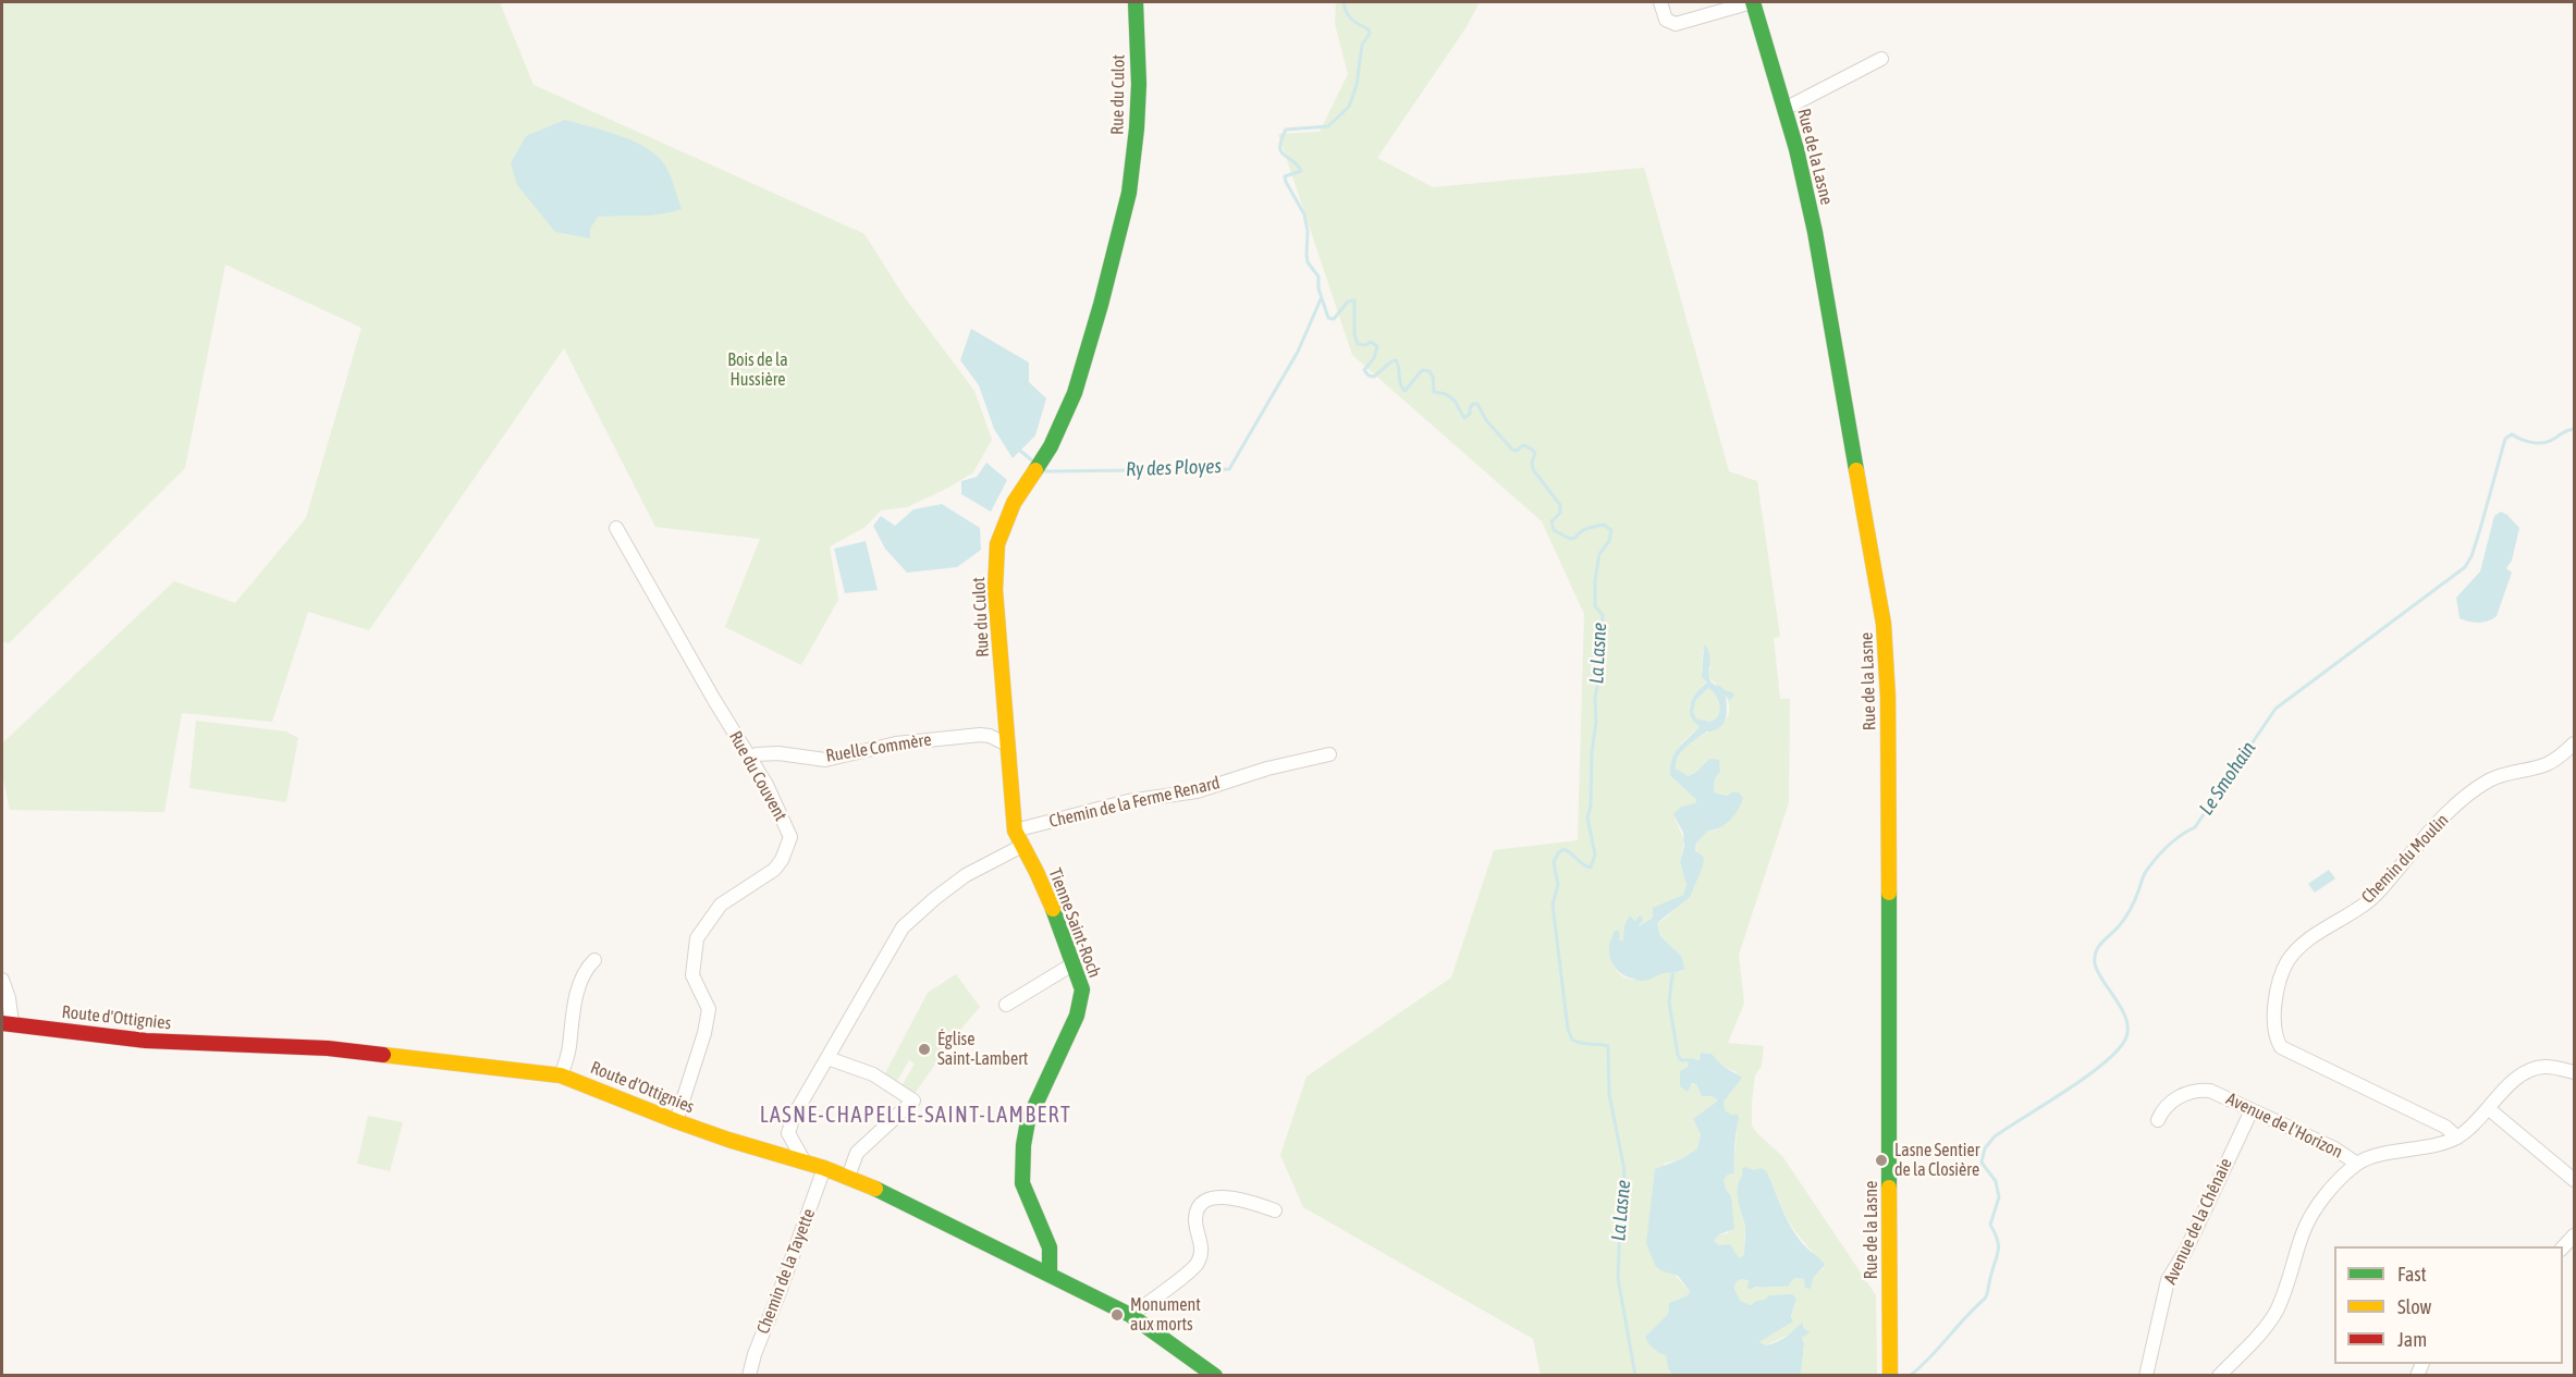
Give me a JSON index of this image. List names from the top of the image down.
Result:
{
  "streets": {
    "street": [
      "Rue du Culot",
      "Rue de la Lasne",
      "Ruelle Commère",
      "Rue du Couvent",
      "Chemin de la Ferme Renard",
      "Chemin du Moulin",
      "Tienne Saint-Roch",
      "Route d'Ottignies",
      "Avenue de l'Horizon",
      "Avenue de la Chênaie",
      "Chemin de la Tayette"
    ]
  },
  "crossings": [
    ["Rue du Culot", "Ruelle Commère"],
    ["Rue du Culot", "Chemin de la Ferme Renard"],
    ["Rue du Culot", "Tienne Saint-Roch"],
    ["Ruelle Commère", "Rue du Couvent"],
    ["Rue du Couvent", "Route d'Ottignies"],
    ["Chemin du Moulin", "Avenue de l'Horizon"],
    ["Tienne Saint-Roch", "Route d'Ottignies"],
    ["Route d'Ottignies", "Chemin de la Tayette"],
    ["Avenue de l'Horizon", "Avenue de la Chênaie"]
  ],
  "districts": ["LASNE-CHAPELLE-SAINT-LAMBERT"],
  "water": ["Ry des Ployes", "La Lasne", "Le Smohain"],
  "parks": ["Bois de la Hussière"],
  "places": ["Église Saint-Lambert", "Lasne Sentier de la Closière", "Monument aux morts"],
  "legend": ["Fast", "Slow", "Jam"]
}
